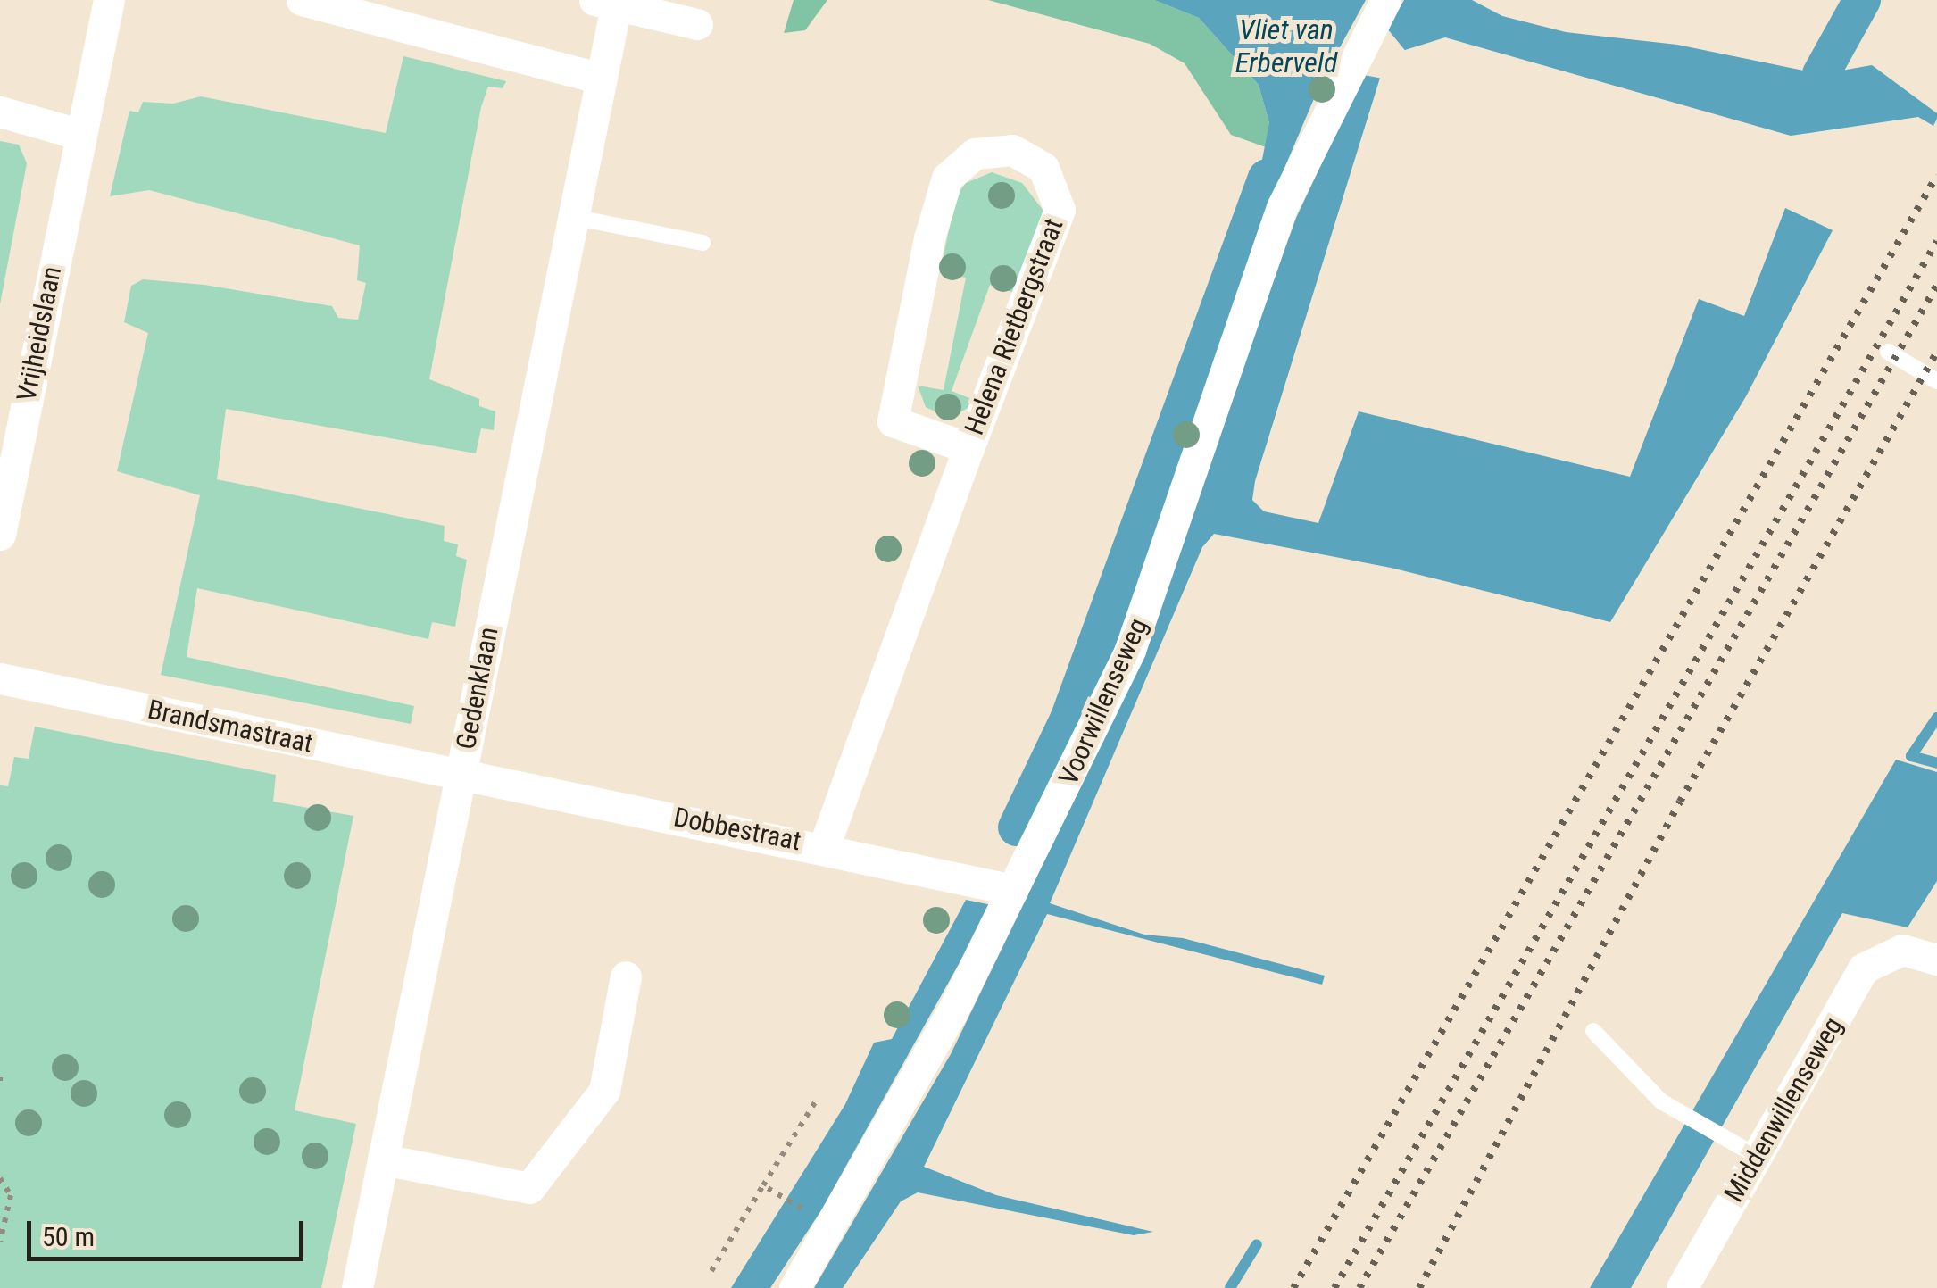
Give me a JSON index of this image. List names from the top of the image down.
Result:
{
  "streets": {
    "street": [
      "Helena Rietbergstraat",
      "Vrijheidslaan",
      "Gedenklaan",
      "Voorwillenseweg",
      "Brandsmastraat",
      "Dobbestraat",
      "Middenwillenseweg"
    ]
  },
  "crossings": [
    ["Helena Rietbergstraat", "Dobbestraat"],
    ["Gedenklaan", "Brandsmastraat"],
    ["Gedenklaan", "Dobbestraat"],
    ["Voorwillenseweg", "Dobbestraat"],
    ["Brandsmastraat", "Dobbestraat"]
  ],
  "water": ["Vliet van Erberveld"],
  "scale_bar": "50 m"
}
